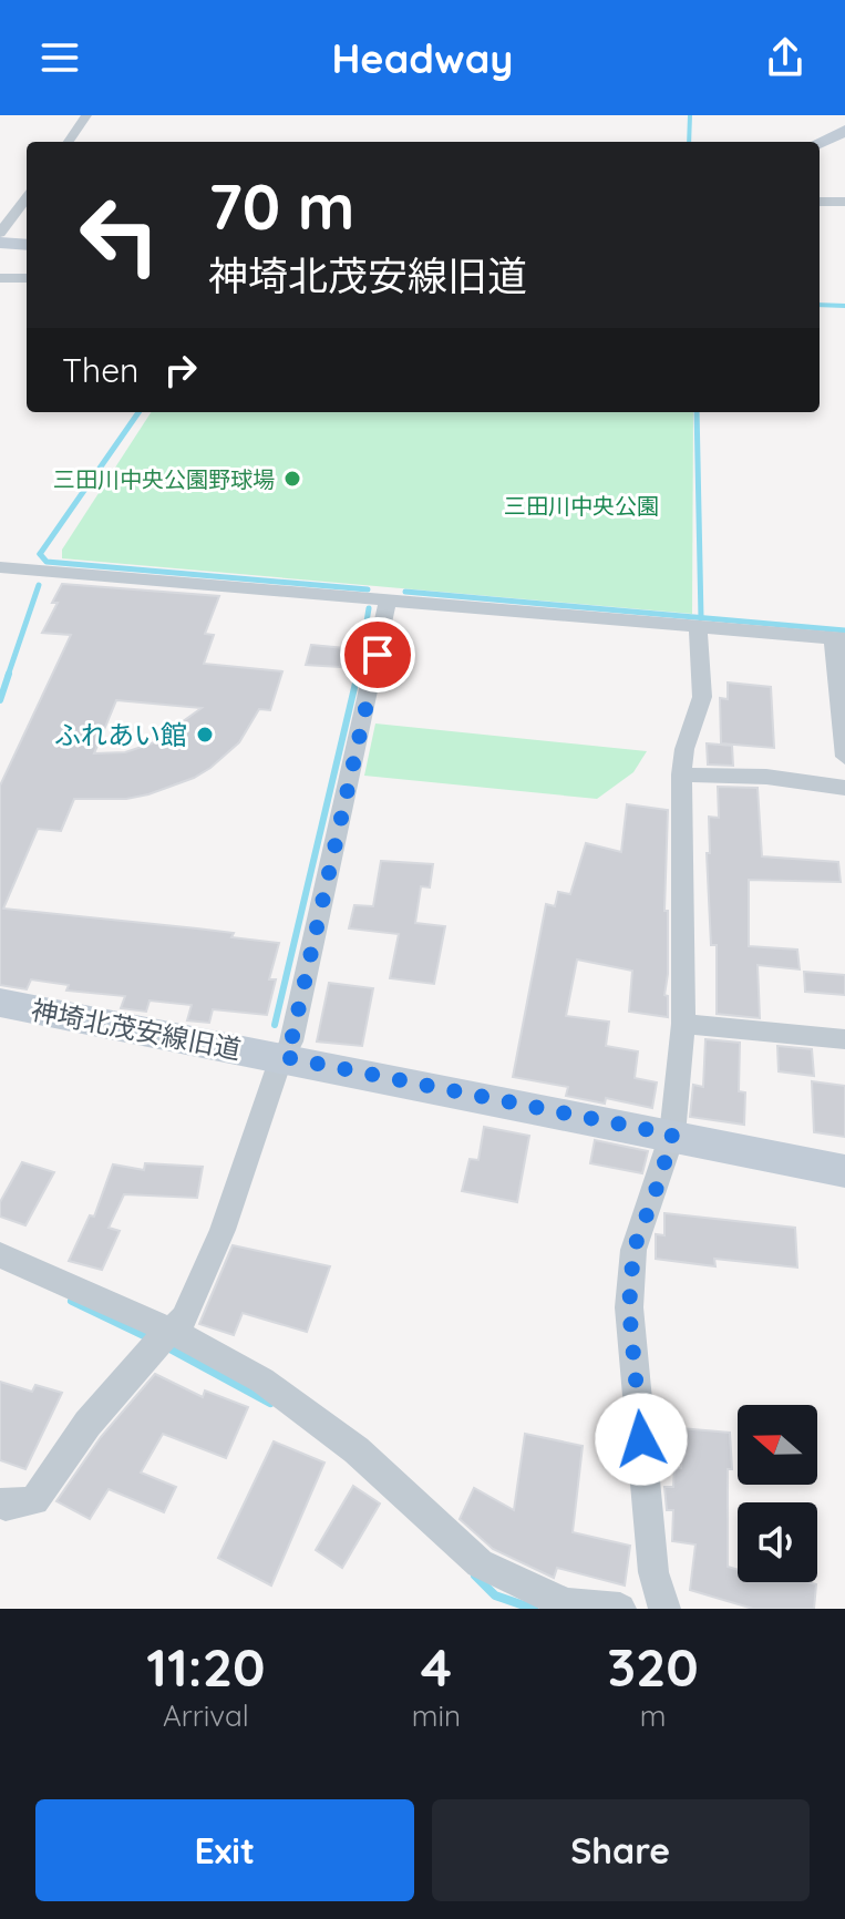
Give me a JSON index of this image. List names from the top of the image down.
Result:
{
  "streets": {
    "street": ["神埼北茂安線旧道"]
  },
  "parks": ["三田川中央公園"],
  "places": ["三田川中央公園野球場", "ふれあい館"],
  "north": "left",
  "page": {
    "header": "Headway",
    "turn": ["70 m", "神埼北茂安線旧道"],
    "then": "Then",
    "eta": [
      "11:20",
      "Arrival",
      "4",
      "min",
      "320",
      "m"
    ],
    "buttons": ["Exit", "Share"]
  }
}
